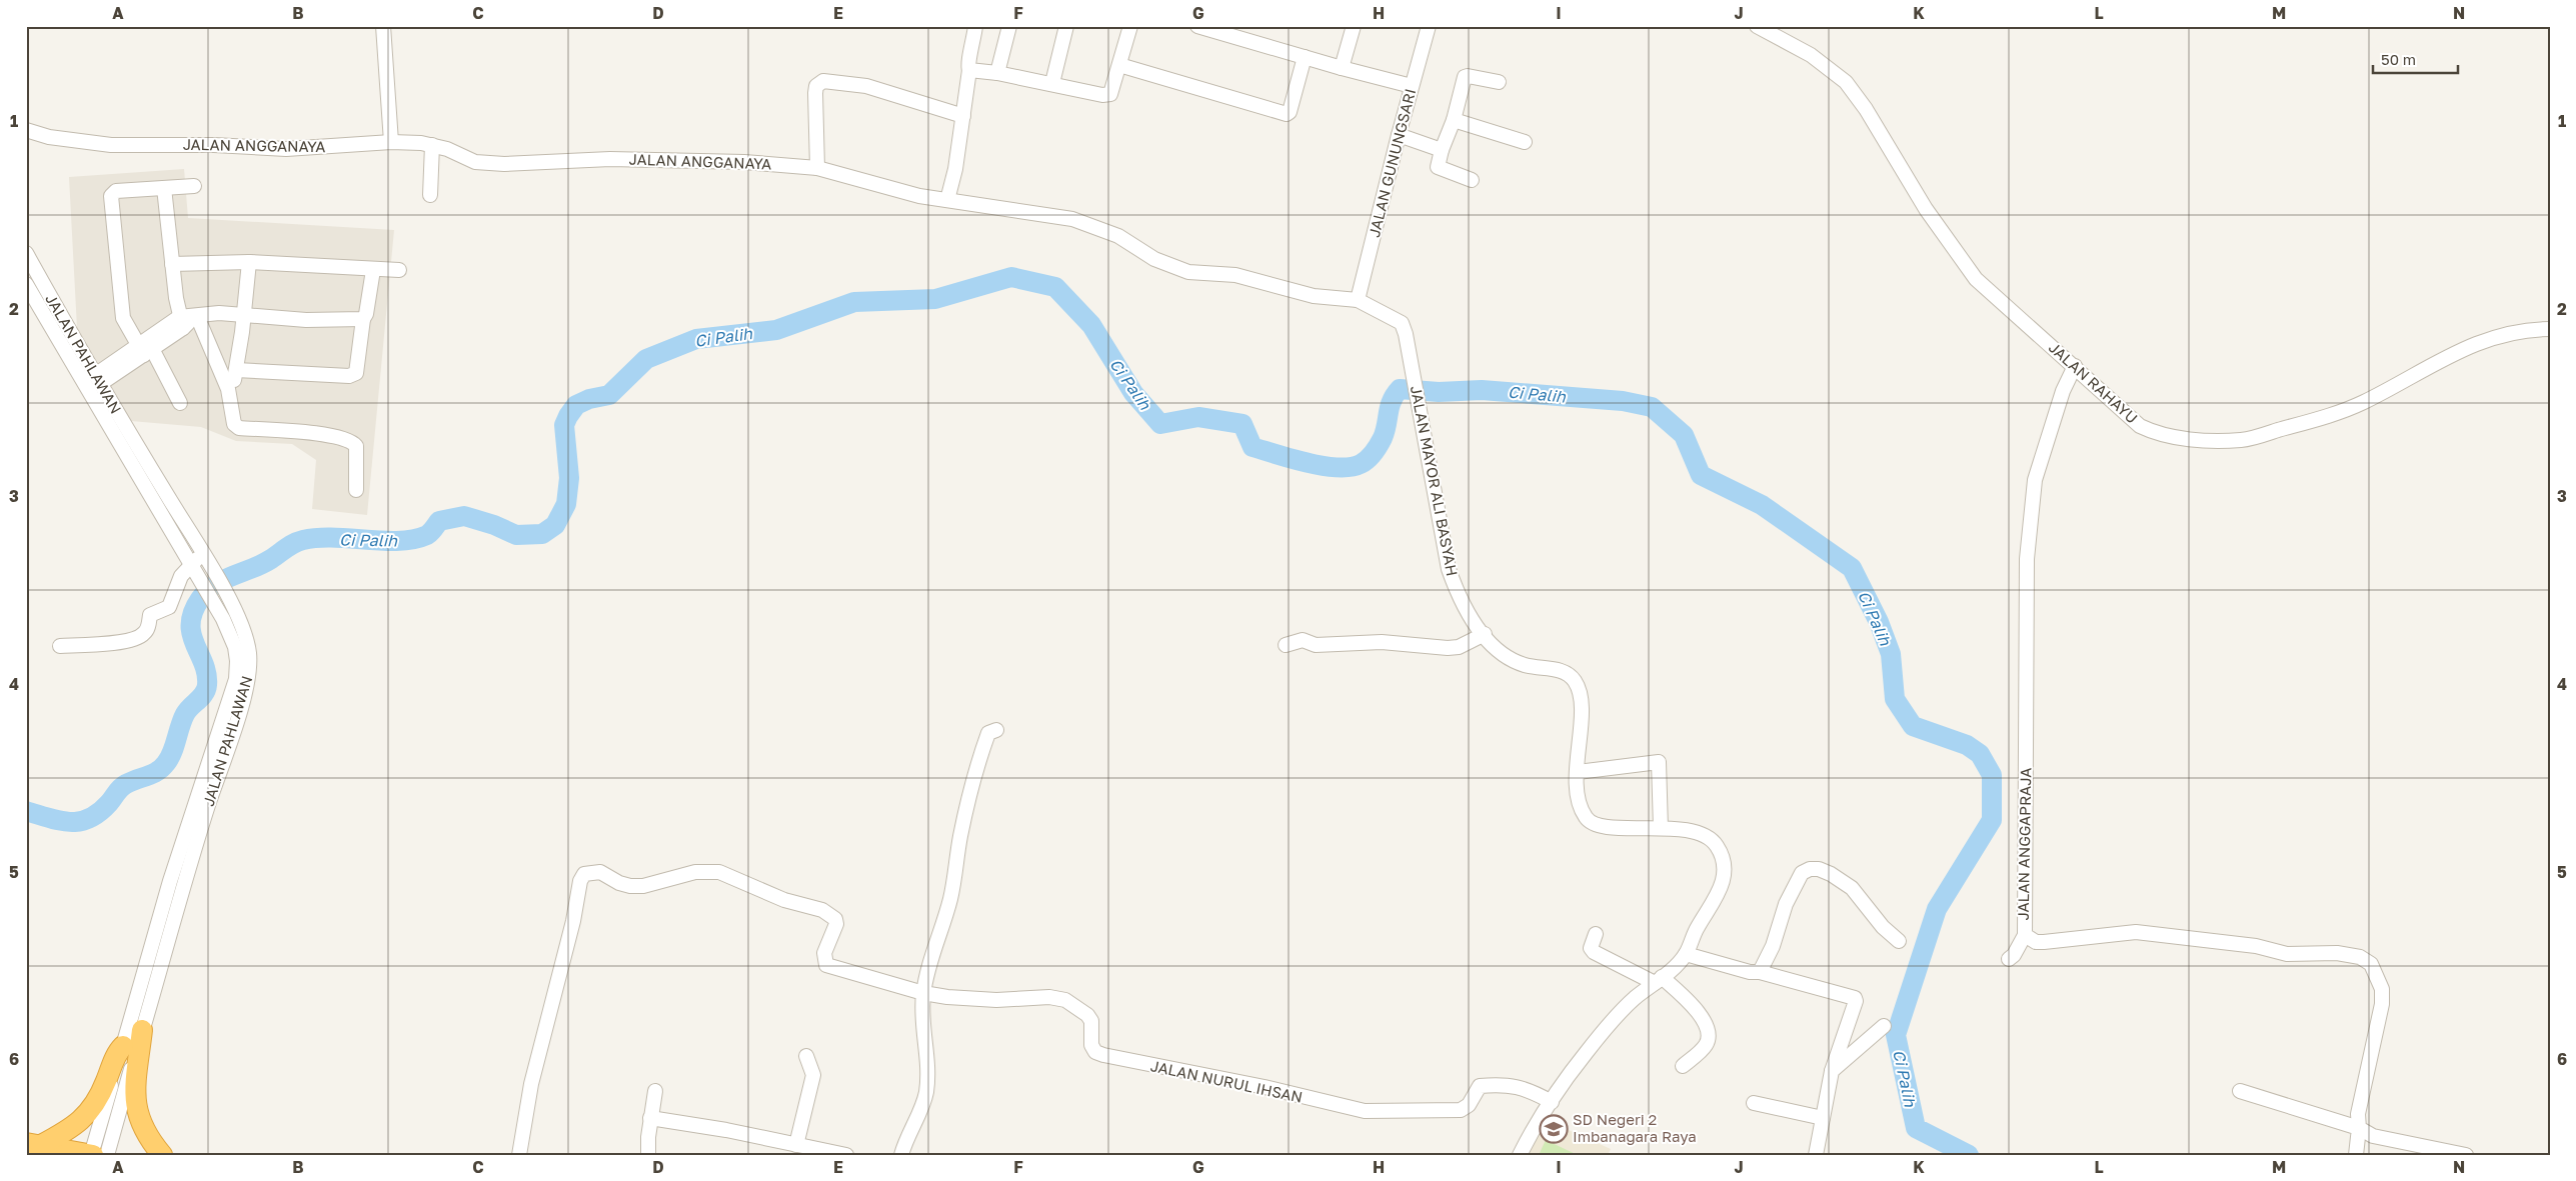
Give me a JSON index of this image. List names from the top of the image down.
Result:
{
  "streets": {
    "street": [
      "JALAN ANGGANAYA",
      "JALAN GUNUNGSARI",
      "JALAN PAHLAWAN",
      "JALAN RAHAYU",
      "JALAN MAYOR ALI BASYAH",
      "JALAN ANGGAPRAJA",
      "JALAN NURUL IHSAN"
    ]
  },
  "crossings": [
    ["JALAN ANGGANAYA", "JALAN GUNUNGSARI"],
    ["JALAN ANGGANAYA", "JALAN MAYOR ALI BASYAH"],
    ["JALAN GUNUNGSARI", "JALAN MAYOR ALI BASYAH"],
    ["JALAN RAHAYU", "JALAN ANGGAPRAJA"],
    ["JALAN MAYOR ALI BASYAH", "JALAN NURUL IHSAN"]
  ],
  "water": ["Ci Palih"],
  "places": {
    "school or university": ["SD Negeri 2 Imbanagara Raya"]
  },
  "scale_bar": "50 m",
  "grid": {
    "columns": [
      "A",
      "B",
      "C",
      "D",
      "E",
      "F",
      "G",
      "H",
      "I",
      "J",
      "K",
      "L",
      "M",
      "N"
    ],
    "rows": [
      "1",
      "2",
      "3",
      "4",
      "5",
      "6"
    ]
  }
}
